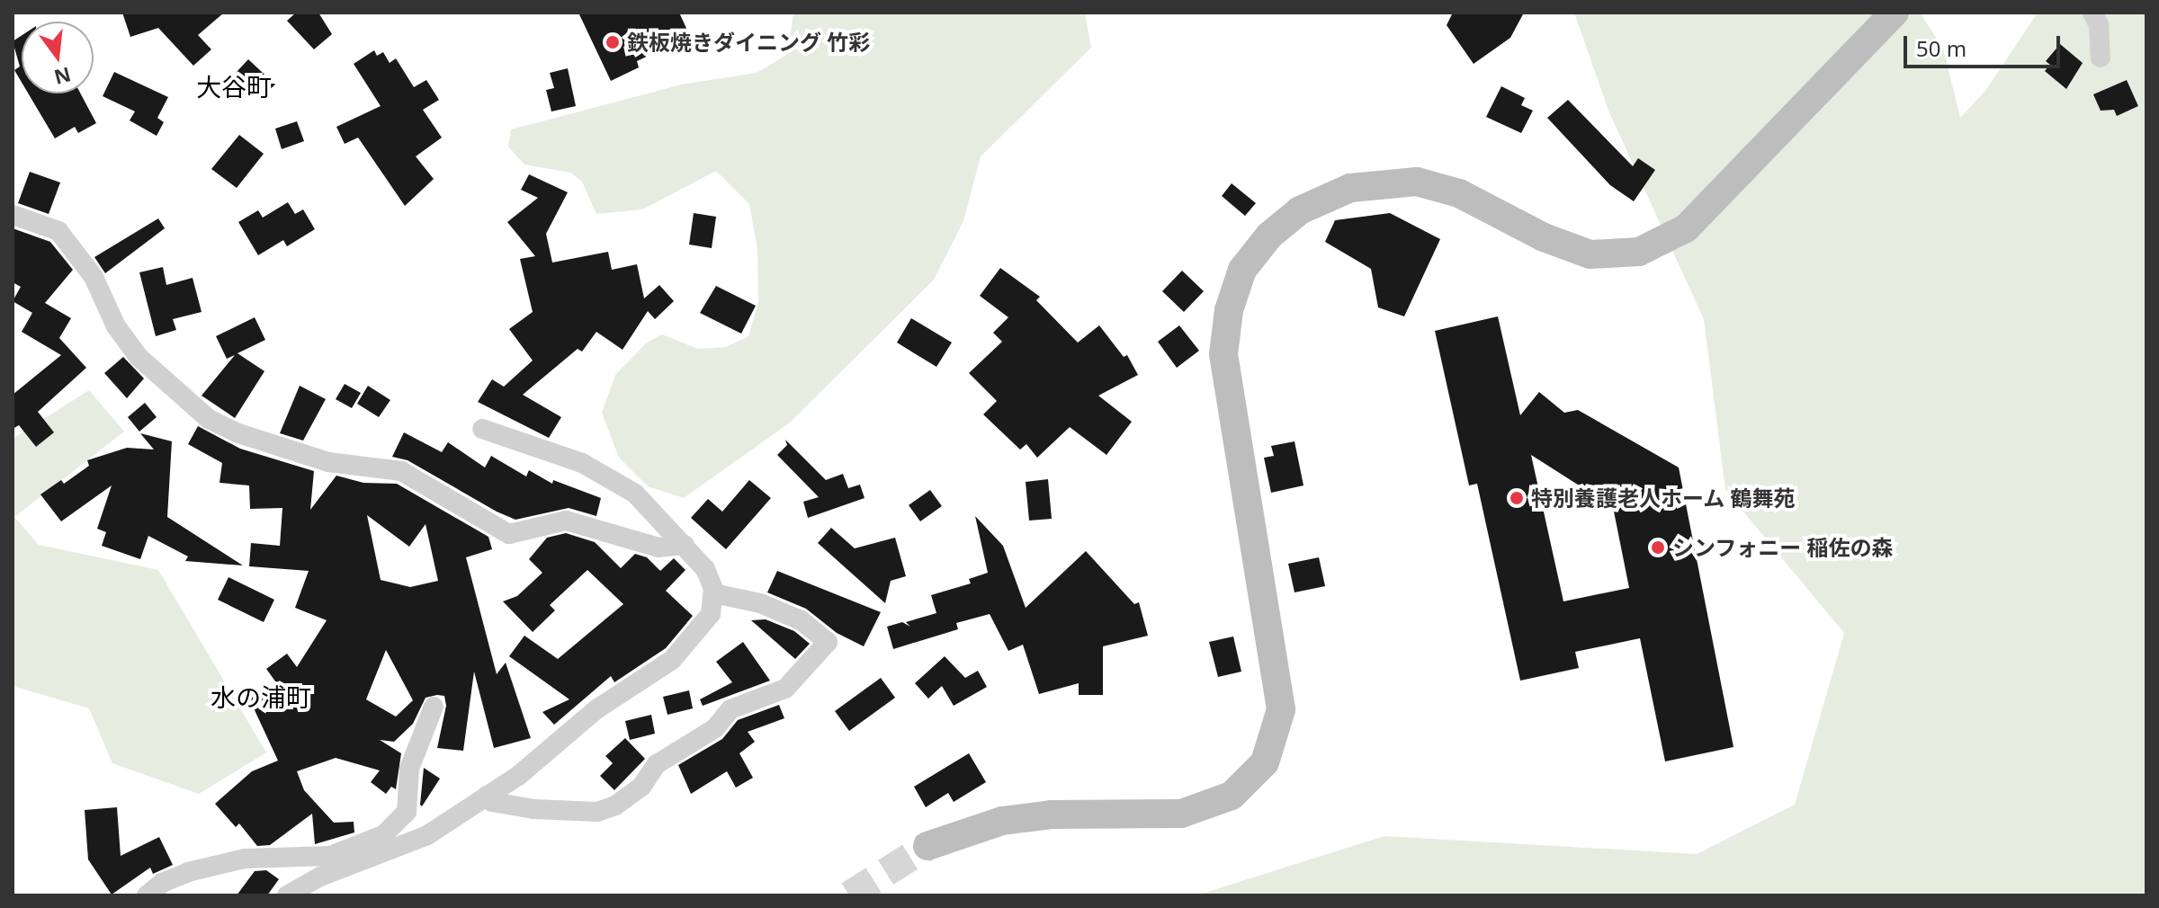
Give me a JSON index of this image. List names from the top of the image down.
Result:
{
  "districts": ["大谷町", "水の浦町"],
  "places": ["鉄板焼きダイニング 竹彩", "特別養護老人ホーム 鶴舞苑", "シンフォニー 稲佐の森"],
  "scale_bar": "50 m",
  "north": "bottom"
}
